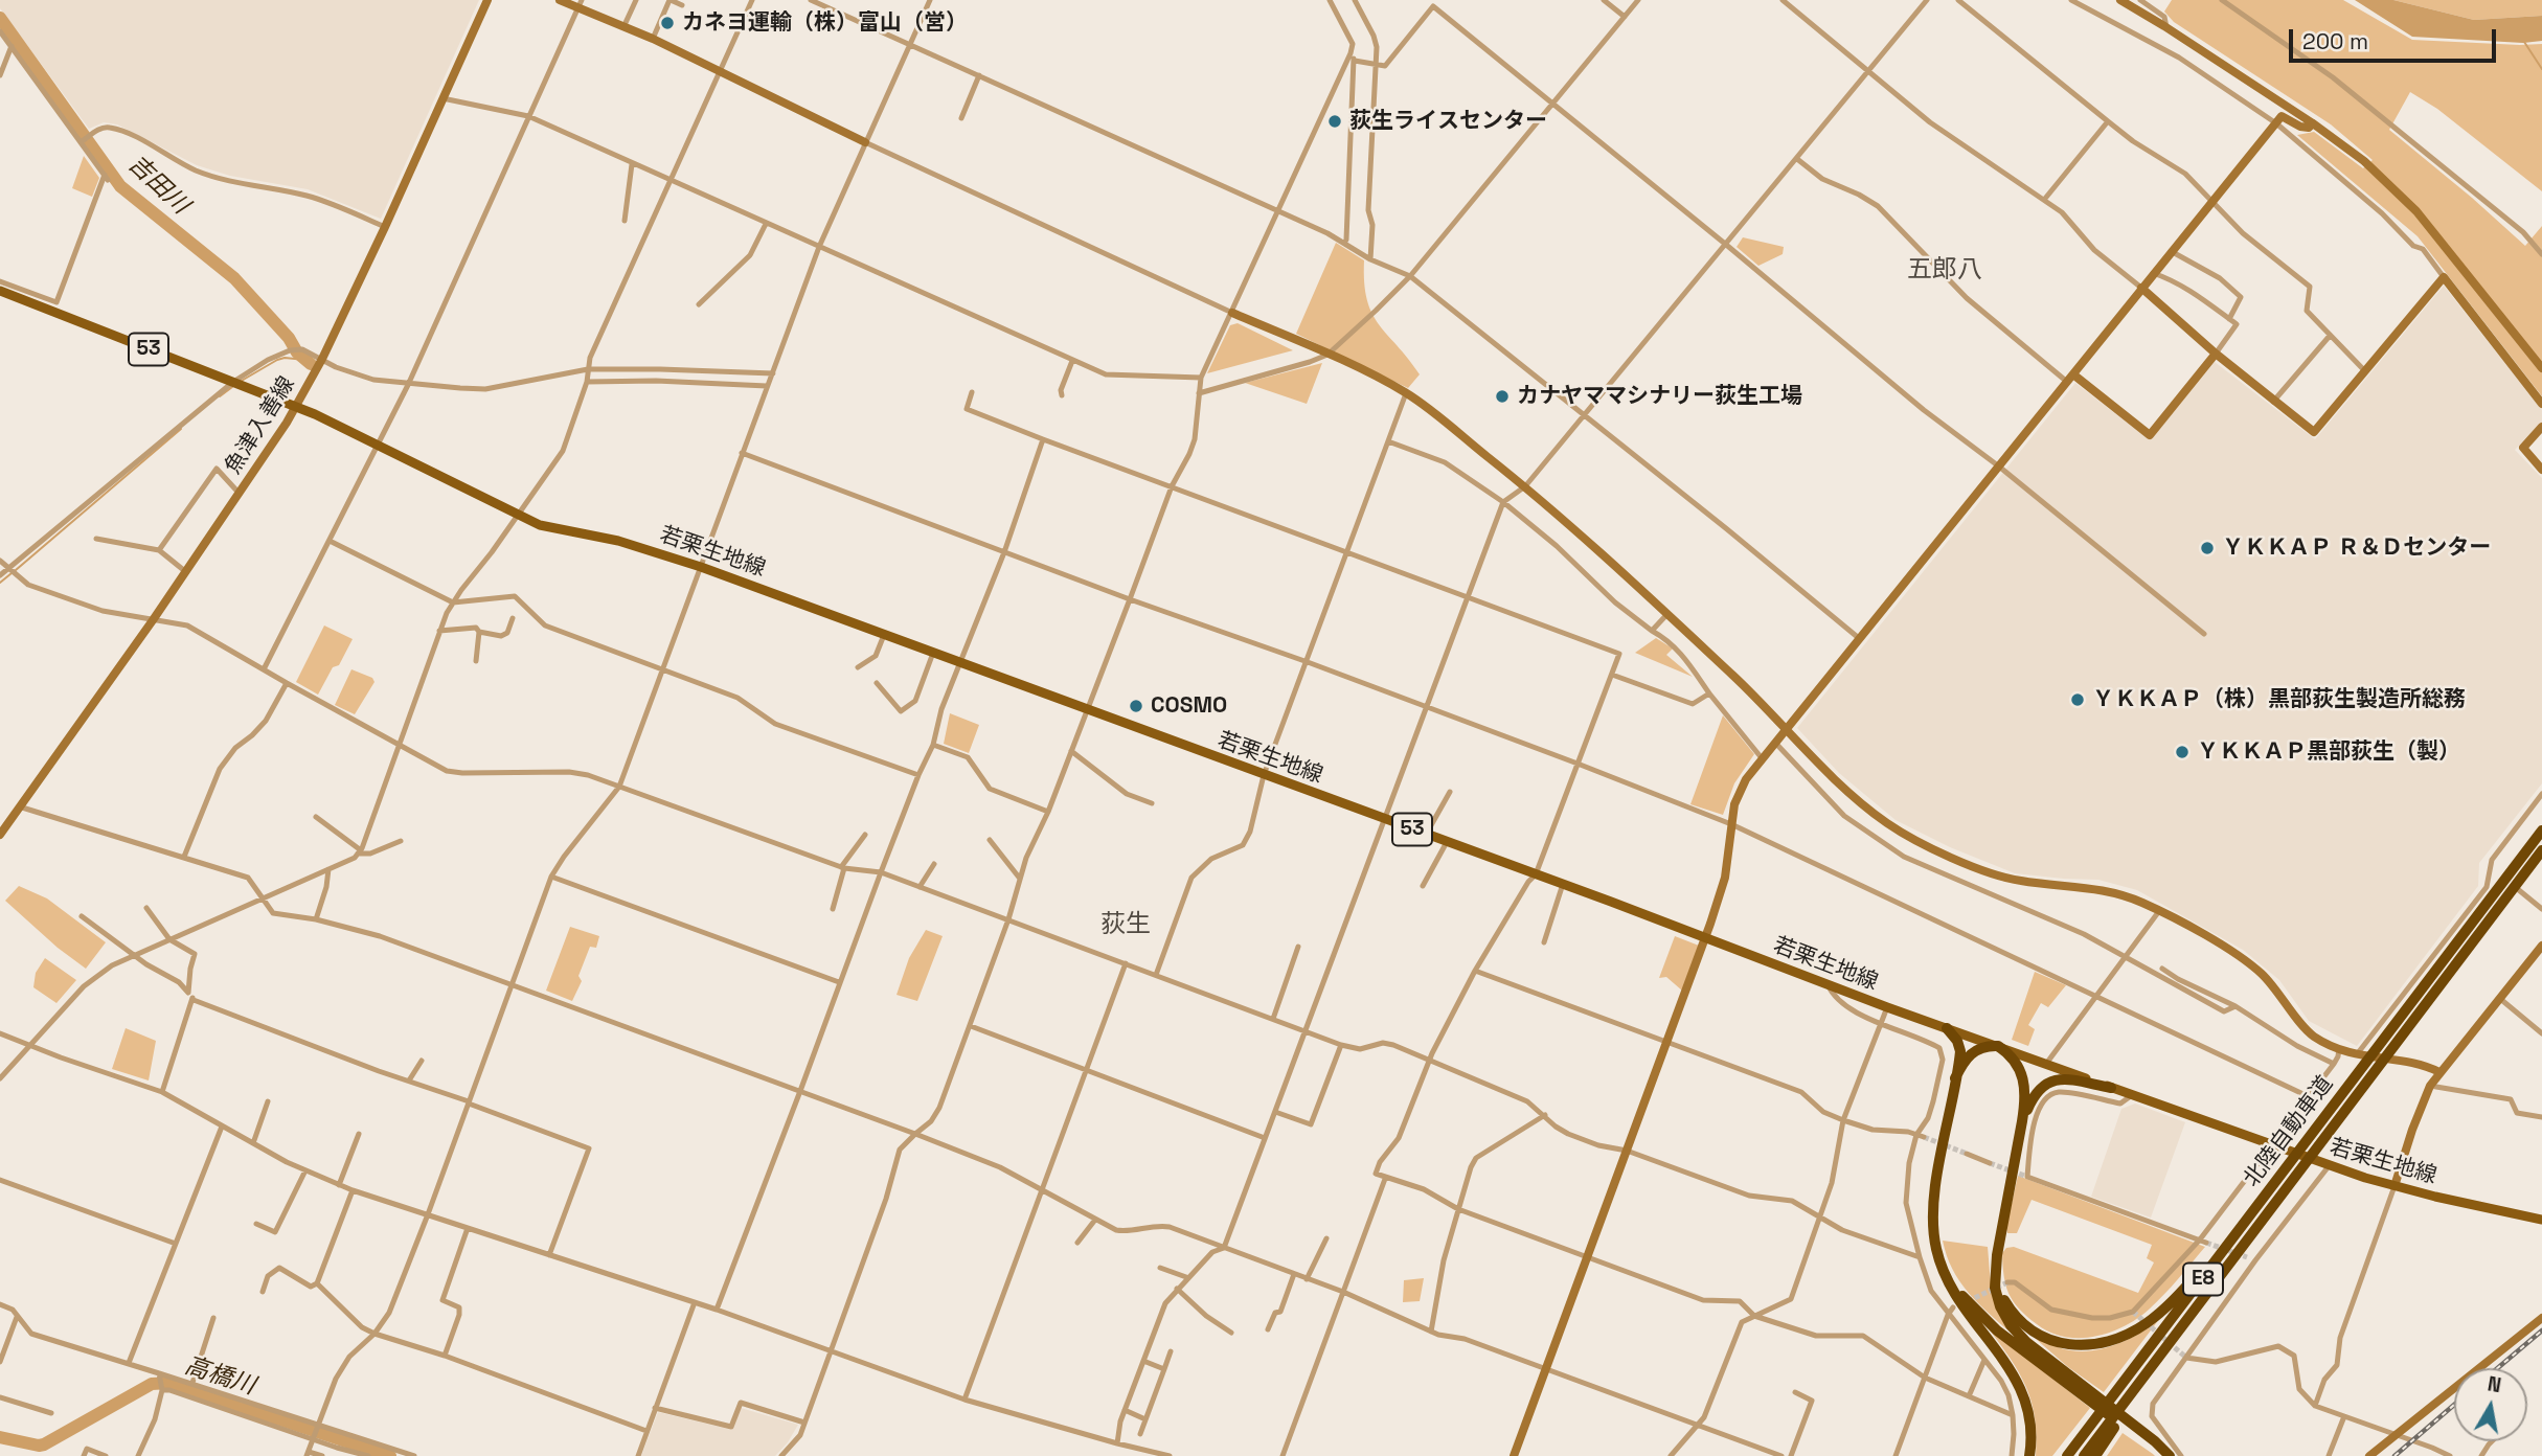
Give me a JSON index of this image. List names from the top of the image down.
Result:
{
  "streets": {
    "highway": ["北陸自動車道", "E8"],
    "main road": ["53", "若栗生地線"],
    "street": ["魚津入善線"]
  },
  "crossings": [
    ["魚津入善線", "若栗生地線"]
  ],
  "districts": ["五郎八", "荻生"],
  "water": ["吉田川", "高橋川"],
  "places": [
    "カネヨ運輸（株）富山（営）",
    "荻生ライスセンター",
    "カナヤママシナリー荻生工場",
    "ＹＫＫＡＰ Ｒ＆Ｄセンター",
    "ＹＫＫＡＰ（株）黒部荻生製造所総務",
    "COSMO",
    "ＹＫＫＡＰ黒部荻生（製）"
  ],
  "scale_bar": "200 m",
  "north": "top"
}
